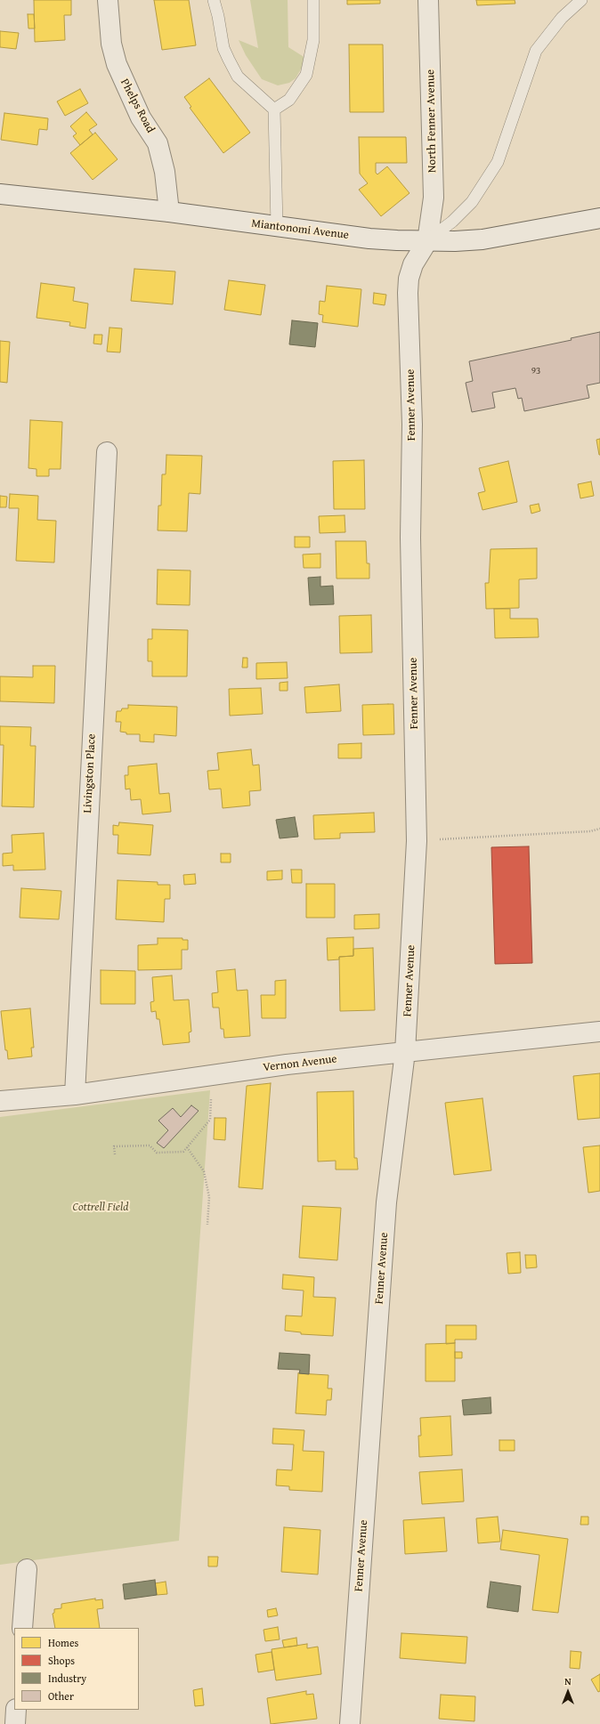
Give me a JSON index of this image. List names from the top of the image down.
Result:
{
  "streets": {
    "street": [
      "Phelps Road",
      "North Fenner Avenue",
      "Miantonomi Avenue",
      "Fenner Avenue",
      "Livingston Place",
      "Vernon Avenue"
    ]
  },
  "crossings": [
    ["Phelps Road", "Miantonomi Avenue"],
    ["North Fenner Avenue", "Miantonomi Avenue"],
    ["North Fenner Avenue", "Fenner Avenue"],
    ["Miantonomi Avenue", "Fenner Avenue"],
    ["Fenner Avenue", "Vernon Avenue"],
    ["Livingston Place", "Vernon Avenue"]
  ],
  "parks": ["Cottrell Field"],
  "house_numbers": ["93"],
  "legend": [
    "Homes",
    "Shops",
    "Industry",
    "Other"
  ],
  "north": "top"
}
